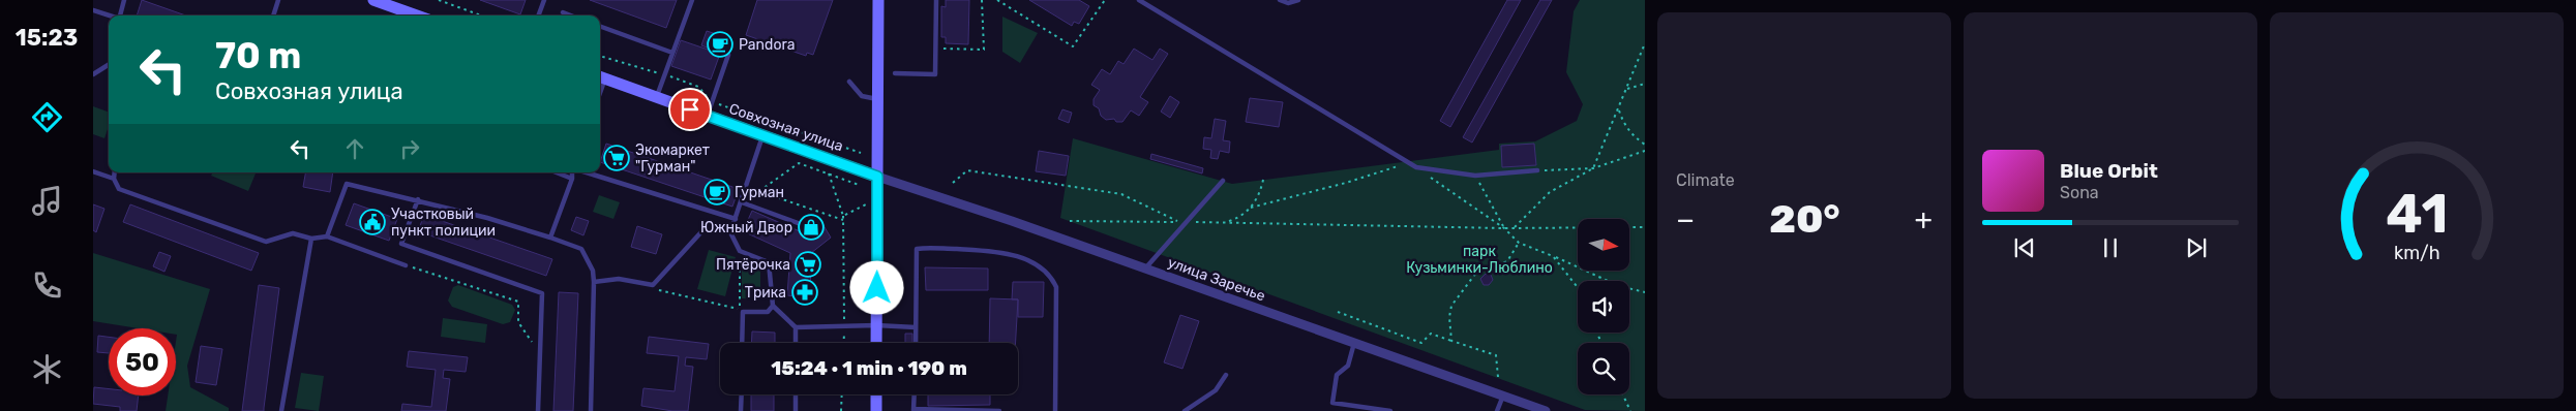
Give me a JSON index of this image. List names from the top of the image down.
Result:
{
  "streets": {
    "main road": ["Совхозная улица"],
    "street": ["улица Заречье"]
  },
  "crossings": [
    ["Совхозная улица", "улица Заречье"]
  ],
  "parks": ["парк Кузьминки-Люблино"],
  "places": {
    "cafe": ["Pandora", "Гурман"],
    "supermarket": ["Экомаркет \"Гурман\"", "Пятёрочка"],
    "public building": ["Участковый пункт полиции"],
    "shop": ["Южный Двор"],
    "pharmacy": ["Трика"]
  },
  "north": "right",
  "page": {
    "tabs": "15:23",
    "tile": "Climate",
    "turn": ["70 m", "Совхозная улица"],
    "song": ["Blue Orbit", "Sona"],
    "heat": ["−", "20°", "+"],
    "limit": "50",
    "trip": "15:24 · 1 min · 190 m",
    "gauge": ["41", "km/h"]
  }
}
